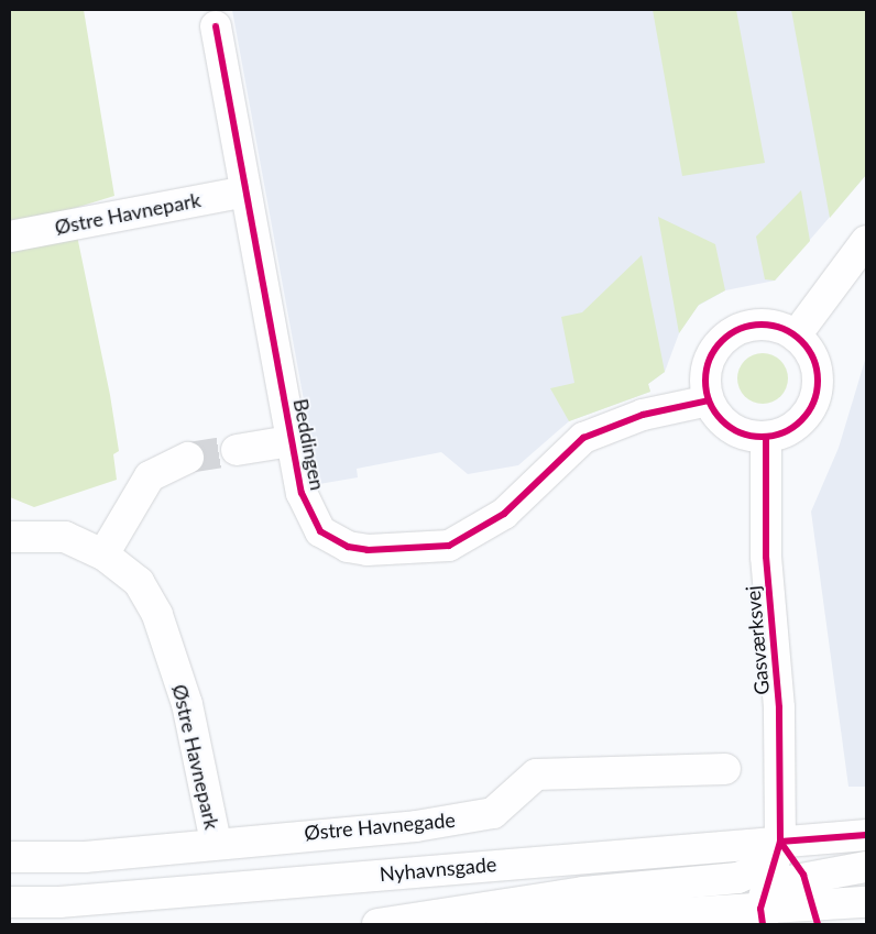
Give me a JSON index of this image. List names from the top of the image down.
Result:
{
  "streets": {
    "street": [
      "Østre Havnepark",
      "Beddingen",
      "Gasværksvej",
      "Østre Havnegade",
      "Nyhavnsgade"
    ]
  },
  "crossings": [
    ["Østre Havnepark", "Beddingen"],
    ["Østre Havnepark", "Østre Havnegade"],
    ["Beddingen", "Gasværksvej"],
    ["Gasværksvej", "Nyhavnsgade"]
  ]
}
